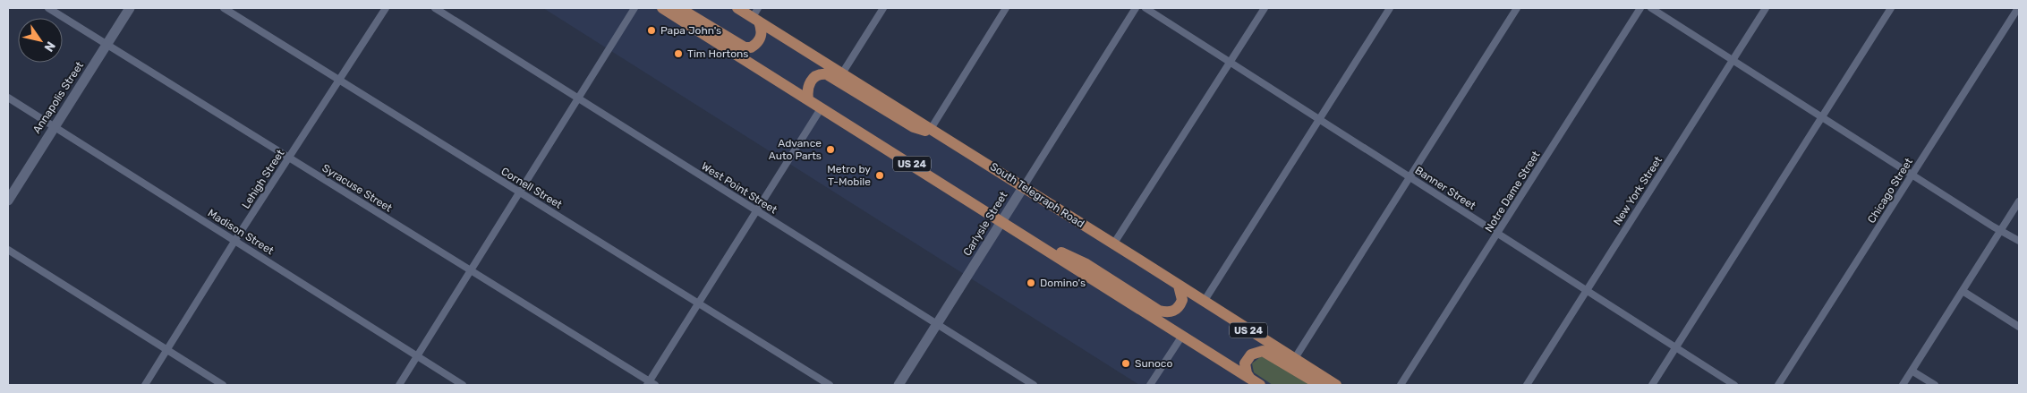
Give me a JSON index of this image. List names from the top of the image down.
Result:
{
  "streets": {
    "main road": ["US 24", "South Telegraph Road"],
    "street": [
      "Annapolis Street",
      "Lehigh Street",
      "Syracuse Street",
      "Cornell Street",
      "West Point Street",
      "Banner Street",
      "New York Street",
      "Chicago Street",
      "Notre Dame Street",
      "Carlysle Street",
      "Madison Street"
    ]
  },
  "crossings": [
    ["Annapolis Street", "Syracuse Street"],
    ["Annapolis Street", "Madison Street"],
    ["US 24", "Carlysle Street"],
    ["Lehigh Street", "Syracuse Street"],
    ["Lehigh Street", "Cornell Street"],
    ["Lehigh Street", "Madison Street"],
    ["West Point Street", "Carlysle Street"],
    ["Banner Street", "New York Street"],
    ["Banner Street", "Notre Dame Street"],
    ["South Telegraph Road", "Carlysle Street"]
  ],
  "places": [
    "Papa John's",
    "Tim Hortons",
    "Advance Auto Parts",
    "Metro by T-Mobile",
    "Domino's",
    "Sunoco"
  ],
  "north": "bottom right"
}
